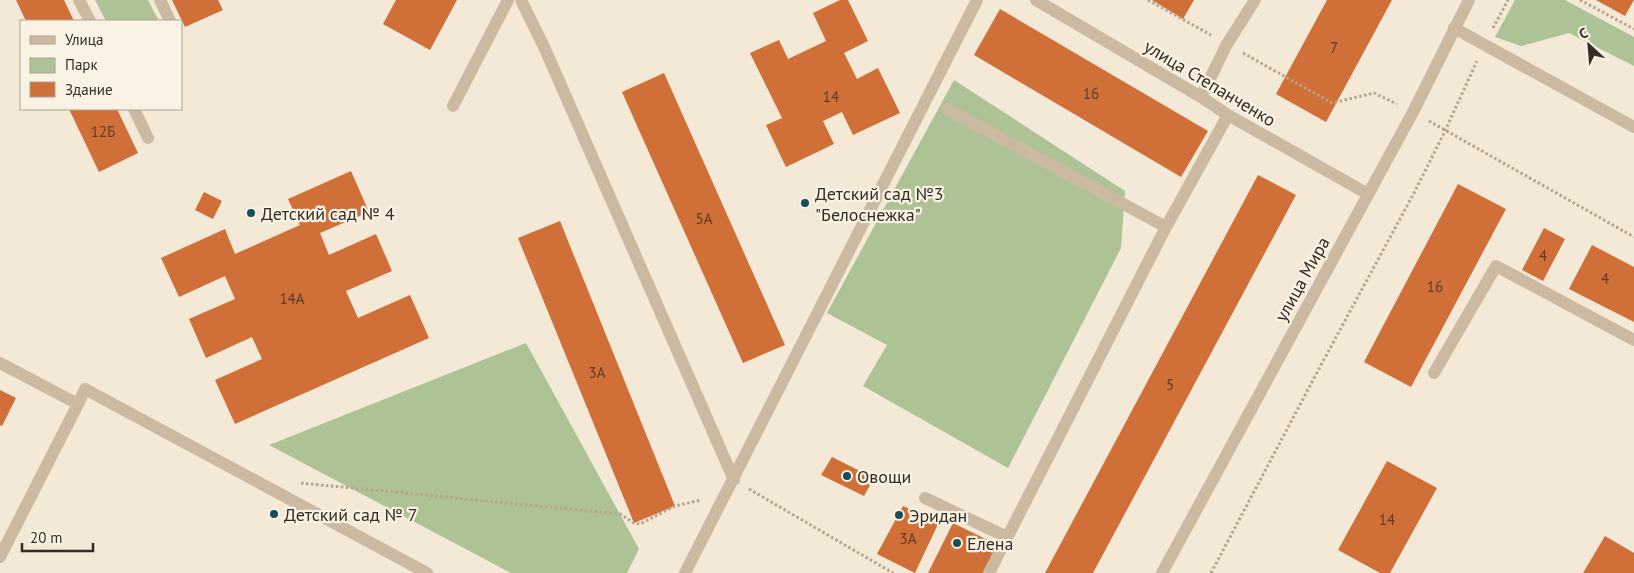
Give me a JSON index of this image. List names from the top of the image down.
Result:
{
  "streets": {
    "street": ["улица Степанченко", "улица Мира"]
  },
  "crossings": [
    ["улица Степанченко", "улица Мира"]
  ],
  "places": [
    "Детский сад №3 \"Белоснежка\"",
    "Детский сад № 4",
    "Овощи",
    "Детский сад № 7",
    "Эридан",
    "Елена"
  ],
  "house_numbers": [
    "7",
    "16",
    "14",
    "12Б",
    "5А",
    "4",
    "4",
    "16",
    "14А",
    "3А",
    "5",
    "14",
    "3А"
  ],
  "legend": ["Улица", "Парк", "Здание"],
  "scale_bar": "20 m",
  "north": "top left"
}
